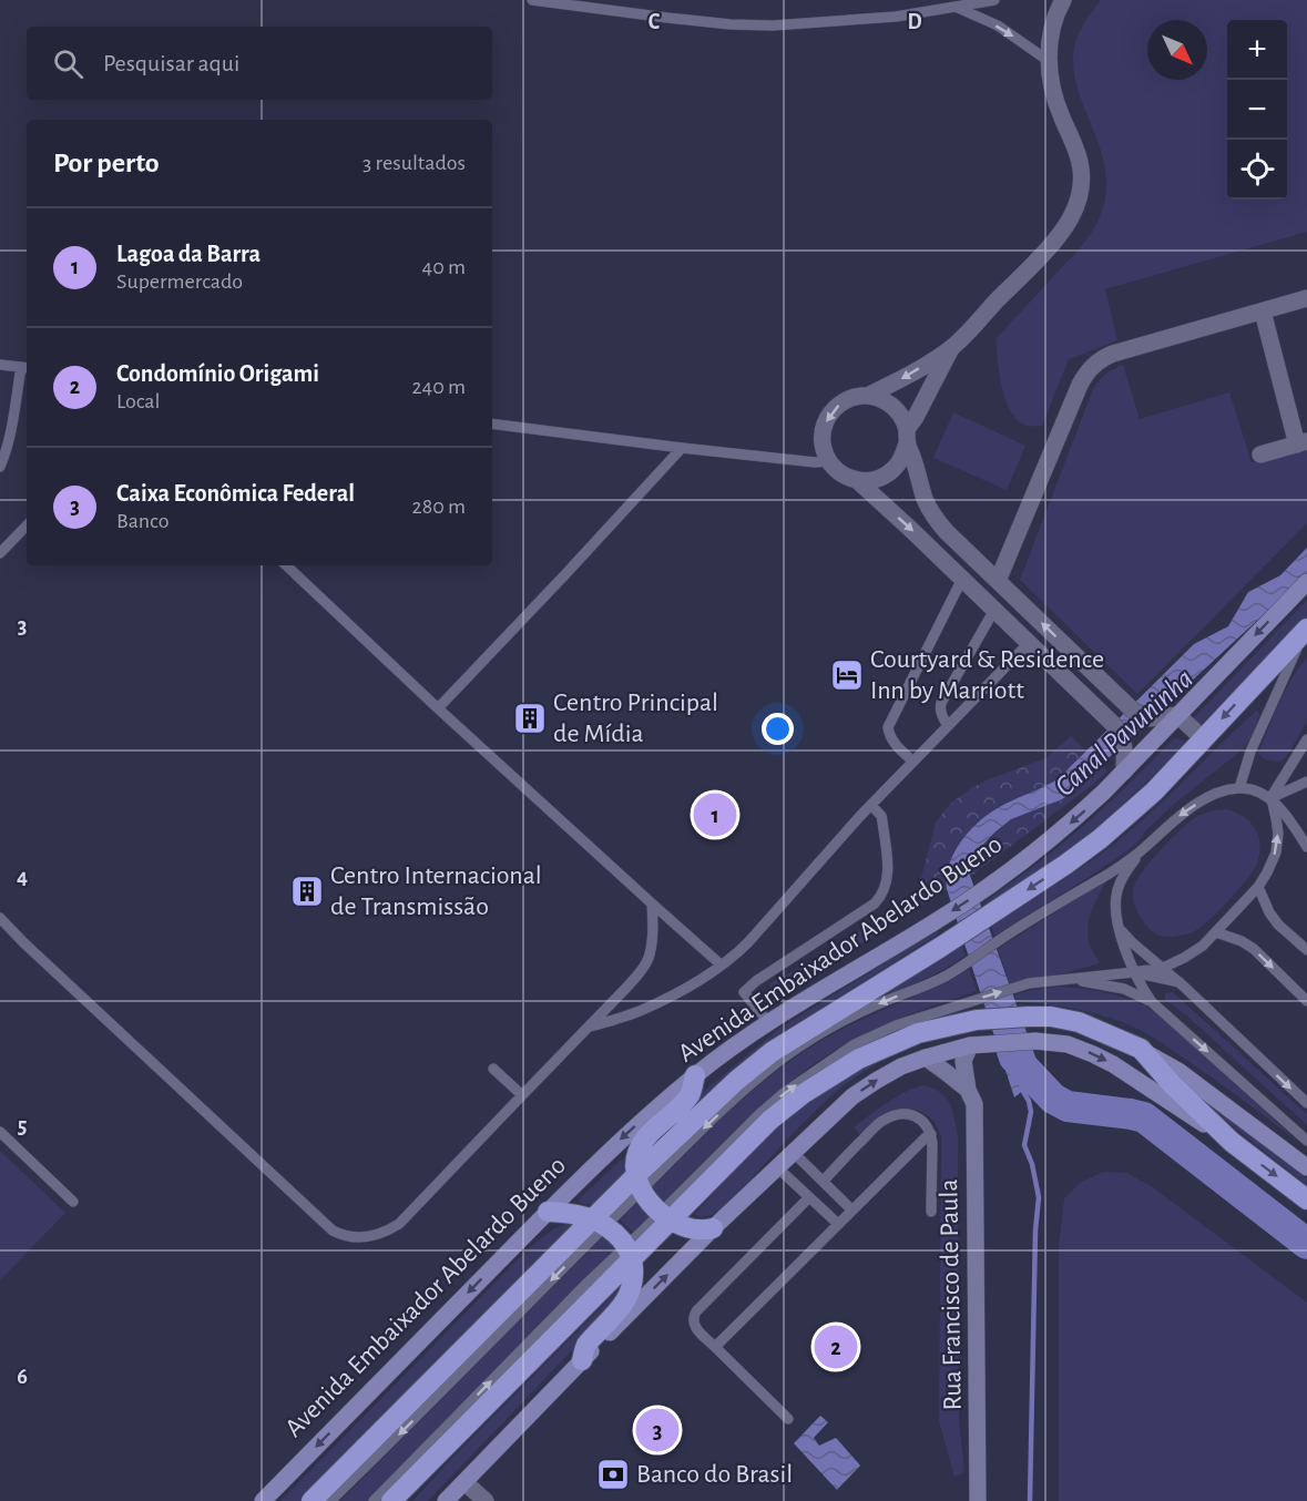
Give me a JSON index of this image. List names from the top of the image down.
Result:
{
  "streets": {
    "highway": ["Avenida Embaixador Abelardo Bueno"],
    "street": ["Rua Francisco de Paula"]
  },
  "water": ["Canal Pavuninha"],
  "places": {
    "hotel": ["Courtyard & Residence Inn by Marriott"],
    "building": ["Centro Principal de Mídia", "Centro Internacional de Transmissão"],
    "bank": ["Banco do Brasil"]
  },
  "north": "bottom right",
  "page": {
    "map_buttons": ["+", "−"],
    "search": "Pesquisar aqui",
    "heading": ["Por perto", "3 resultados"],
    "list": [
      {
        "mark": "1",
        "name": "Lagoa da Barra",
        "note": "Supermercado",
        "value": "40 m"
      },
      {
        "mark": "2",
        "name": "Condomínio Origami",
        "note": "Local",
        "value": "240 m"
      },
      {
        "mark": "3",
        "name": "Caixa Econômica Federal",
        "note": "Banco",
        "value": "280 m"
      }
    ],
    "pins": ["1", "2", "3"]
  },
  "grid": {
    "columns": ["C", "D"],
    "rows": [
      "3",
      "4",
      "5",
      "6"
    ]
  }
}
